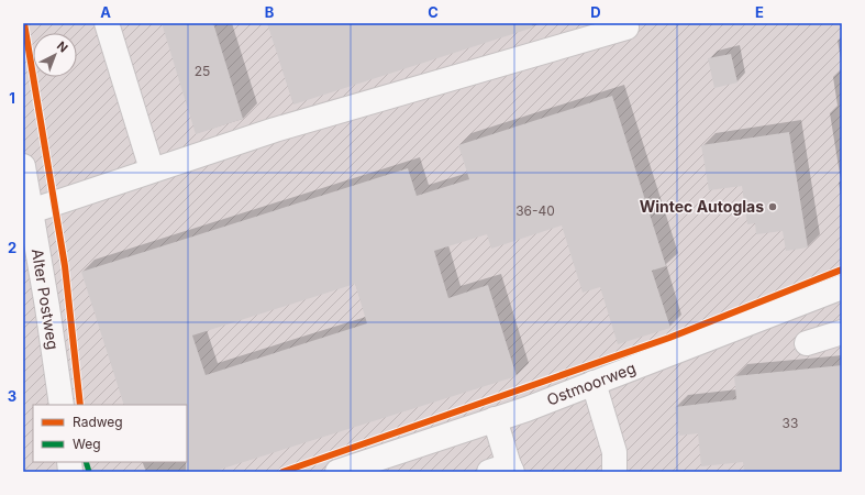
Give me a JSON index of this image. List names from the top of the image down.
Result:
{
  "streets": {
    "street": ["Alter Postweg", "Ostmoorweg"]
  },
  "places": ["Wintec Autoglas"],
  "house_numbers": ["25", "36-40", "33"],
  "legend": ["Radweg", "Weg"],
  "north": "top right",
  "grid": {
    "columns": [
      "A",
      "B",
      "C",
      "D",
      "E"
    ],
    "rows": ["1", "2", "3"]
  }
}
